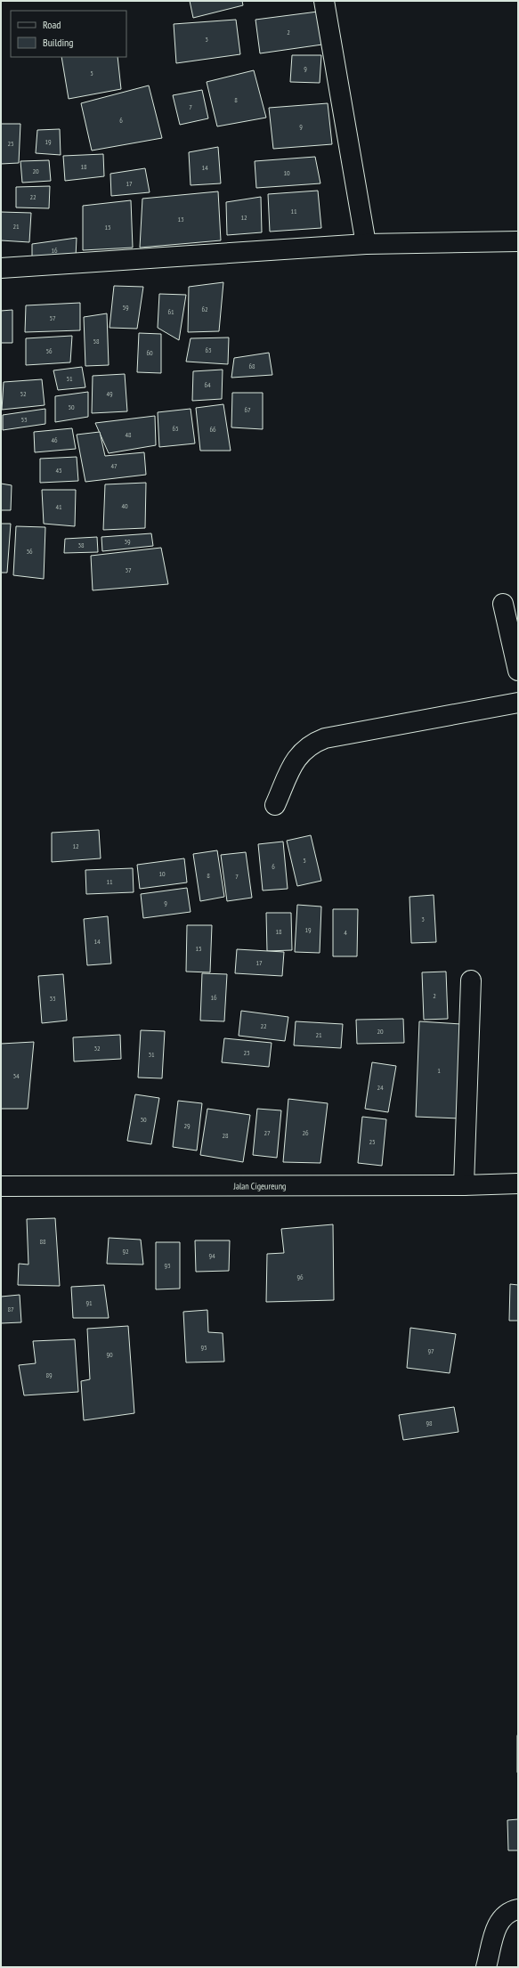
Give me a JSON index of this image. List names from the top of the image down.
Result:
{
  "streets": {
    "street": ["Jalan Cigeureung"]
  },
  "house_numbers": [
    "2",
    "3",
    "9",
    "5",
    "8",
    "7",
    "6",
    "9",
    "19",
    "25",
    "18",
    "14",
    "20",
    "10",
    "17",
    "22",
    "11",
    "12",
    "13",
    "21",
    "15",
    "16",
    "59",
    "62",
    "61",
    "57",
    "58",
    "63",
    "56",
    "60",
    "68",
    "51",
    "64",
    "52",
    "49",
    "50",
    "67",
    "53",
    "65",
    "66",
    "48",
    "46",
    "47",
    "45",
    "40",
    "41",
    "39",
    "38",
    "36",
    "37",
    "12",
    "5",
    "6",
    "10",
    "8",
    "7",
    "11",
    "9",
    "3",
    "19",
    "18",
    "4",
    "14",
    "15",
    "17",
    "2",
    "16",
    "33",
    "22",
    "20",
    "21",
    "32",
    "23",
    "31",
    "1",
    "34",
    "24",
    "30",
    "29",
    "27",
    "26",
    "28",
    "25",
    "88",
    "92",
    "94",
    "93",
    "96",
    "91",
    "87",
    "95",
    "97",
    "90",
    "89",
    "98"
  ],
  "legend": ["Road", "Building"]
}
